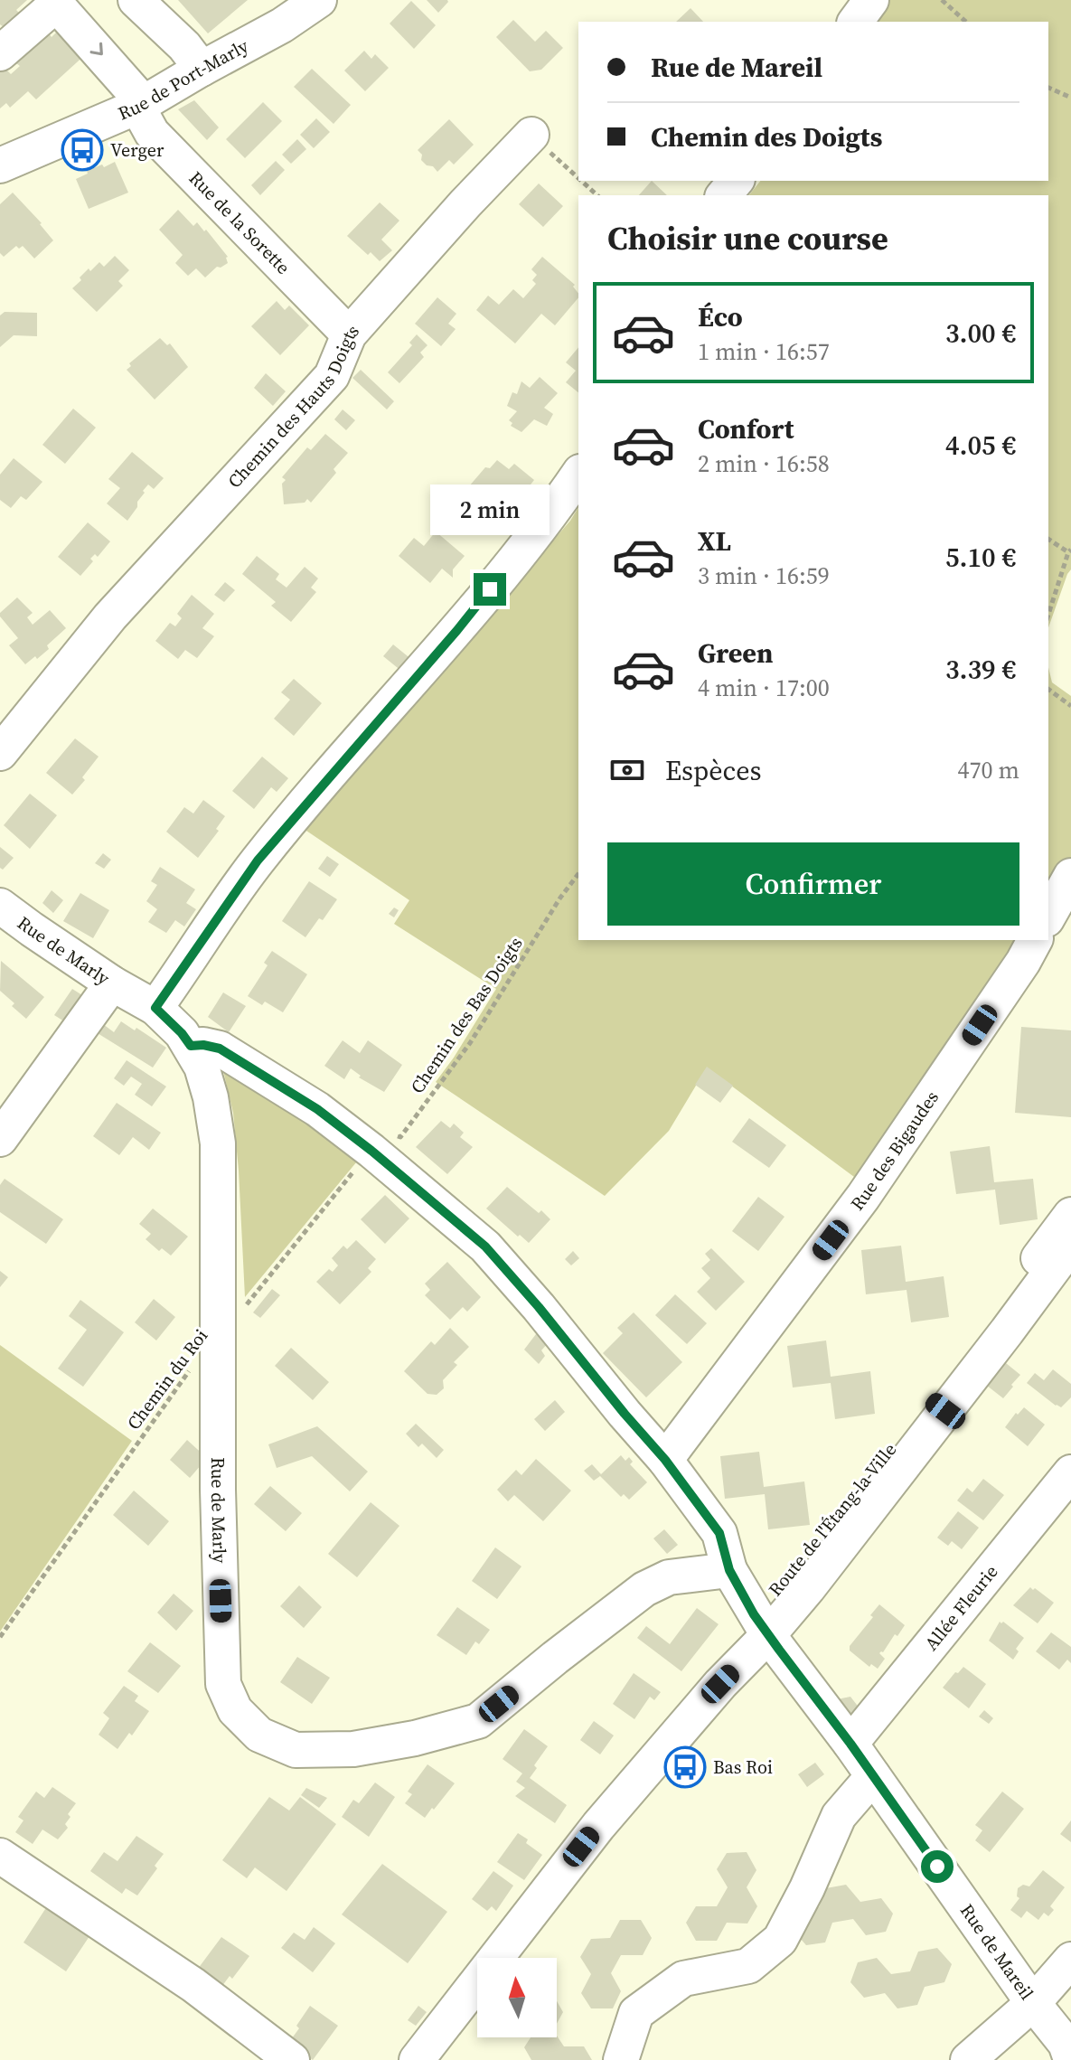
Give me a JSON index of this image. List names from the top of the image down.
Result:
{
  "streets": {
    "street": [
      "Rue de Port-Marly",
      "Rue de la Sorette",
      "Chemin des Hauts Doigts",
      "Rue de Marly",
      "Rue des Bigaudes",
      "Route de l'Étang-la-Ville",
      "Allée Fleurie",
      "Rue de Mareil"
    ],
    "path": ["Chemin des Bas Doigts", "Chemin du Roi"]
  },
  "crossings": [
    ["Rue de Port-Marly", "Rue de la Sorette"],
    ["Rue de la Sorette", "Chemin des Hauts Doigts"],
    ["Rue de Marly", "Chemin du Roi"],
    ["Chemin des Bas Doigts", "Chemin du Roi"],
    ["Route de l'Étang-la-Ville", "Rue de Mareil"],
    ["Allée Fleurie", "Rue de Mareil"]
  ],
  "places": {
    "bus stop": ["Verger", "Bas Roi"]
  },
  "north": "top",
  "page": {
    "banner": ["Rue de Mareil", "Chemin des Doigts"],
    "heading": "Choisir une course",
    "list": [
      {
        "name": "Éco",
        "note": "1 min · 16:57",
        "value": "3.00 €"
      },
      {
        "name": "Confort",
        "note": "2 min · 16:58",
        "value": "4.05 €"
      },
      {
        "name": "XL",
        "note": "3 min · 16:59",
        "value": "5.10 €"
      },
      {
        "name": "Green",
        "note": "4 min · 17:00",
        "value": "3.39 €"
      }
    ],
    "bubble": "2 min",
    "pay": ["Espèces", "470 m"],
    "buttons": "Confirmer"
  }
}
